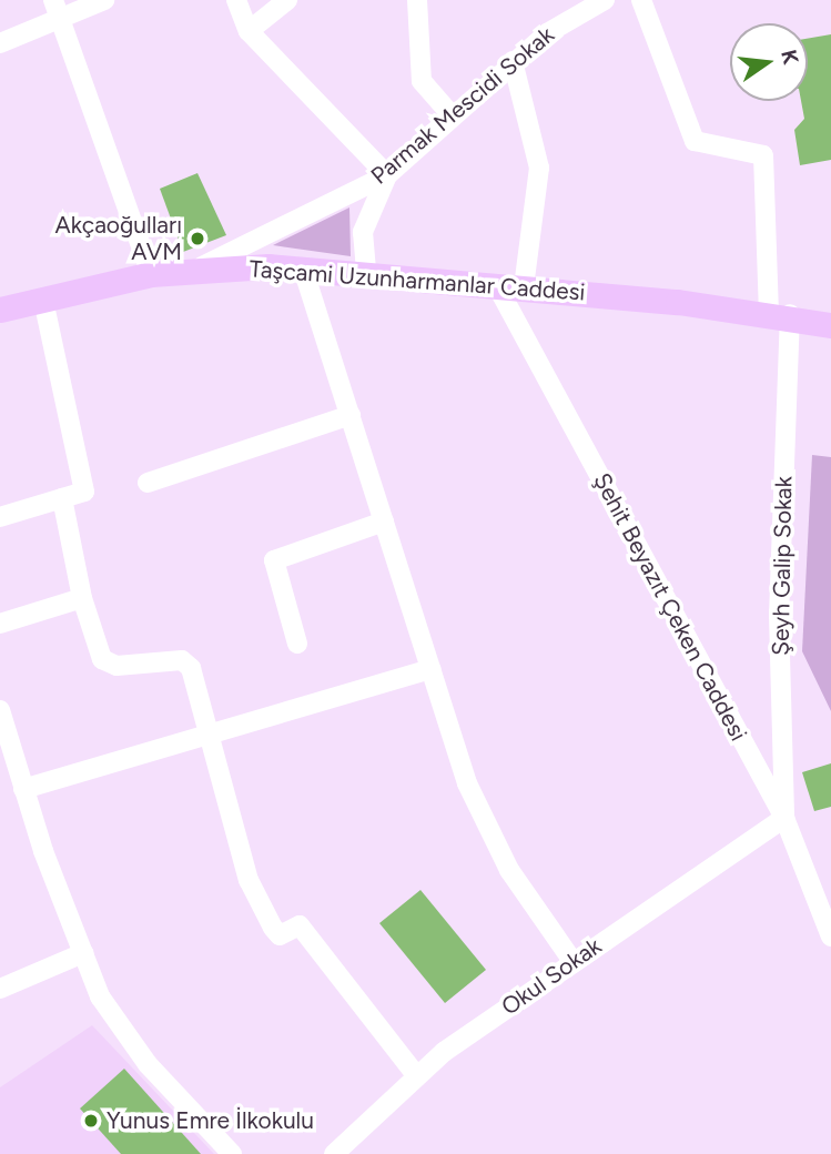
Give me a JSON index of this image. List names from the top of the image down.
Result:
{
  "streets": {
    "main road": ["Taşcami Uzunharmanlar Caddesi"],
    "street": [
      "Parmak Mescidi Sokak",
      "Şeyh Galip Sokak",
      "Şehit Beyazıt Çeken Caddesi",
      "Okul Sokak"
    ]
  },
  "crossings": [
    ["Parmak Mescidi Sokak", "Taşcami Uzunharmanlar Caddesi"],
    ["Taşcami Uzunharmanlar Caddesi", "Şeyh Galip Sokak"],
    ["Taşcami Uzunharmanlar Caddesi", "Şehit Beyazıt Çeken Caddesi"],
    ["Şeyh Galip Sokak", "Şehit Beyazıt Çeken Caddesi"],
    ["Şeyh Galip Sokak", "Okul Sokak"],
    ["Şehit Beyazıt Çeken Caddesi", "Okul Sokak"]
  ],
  "places": ["Akçaoğulları AVM", "Yunus Emre İlkokulu"],
  "north": "right"
}
